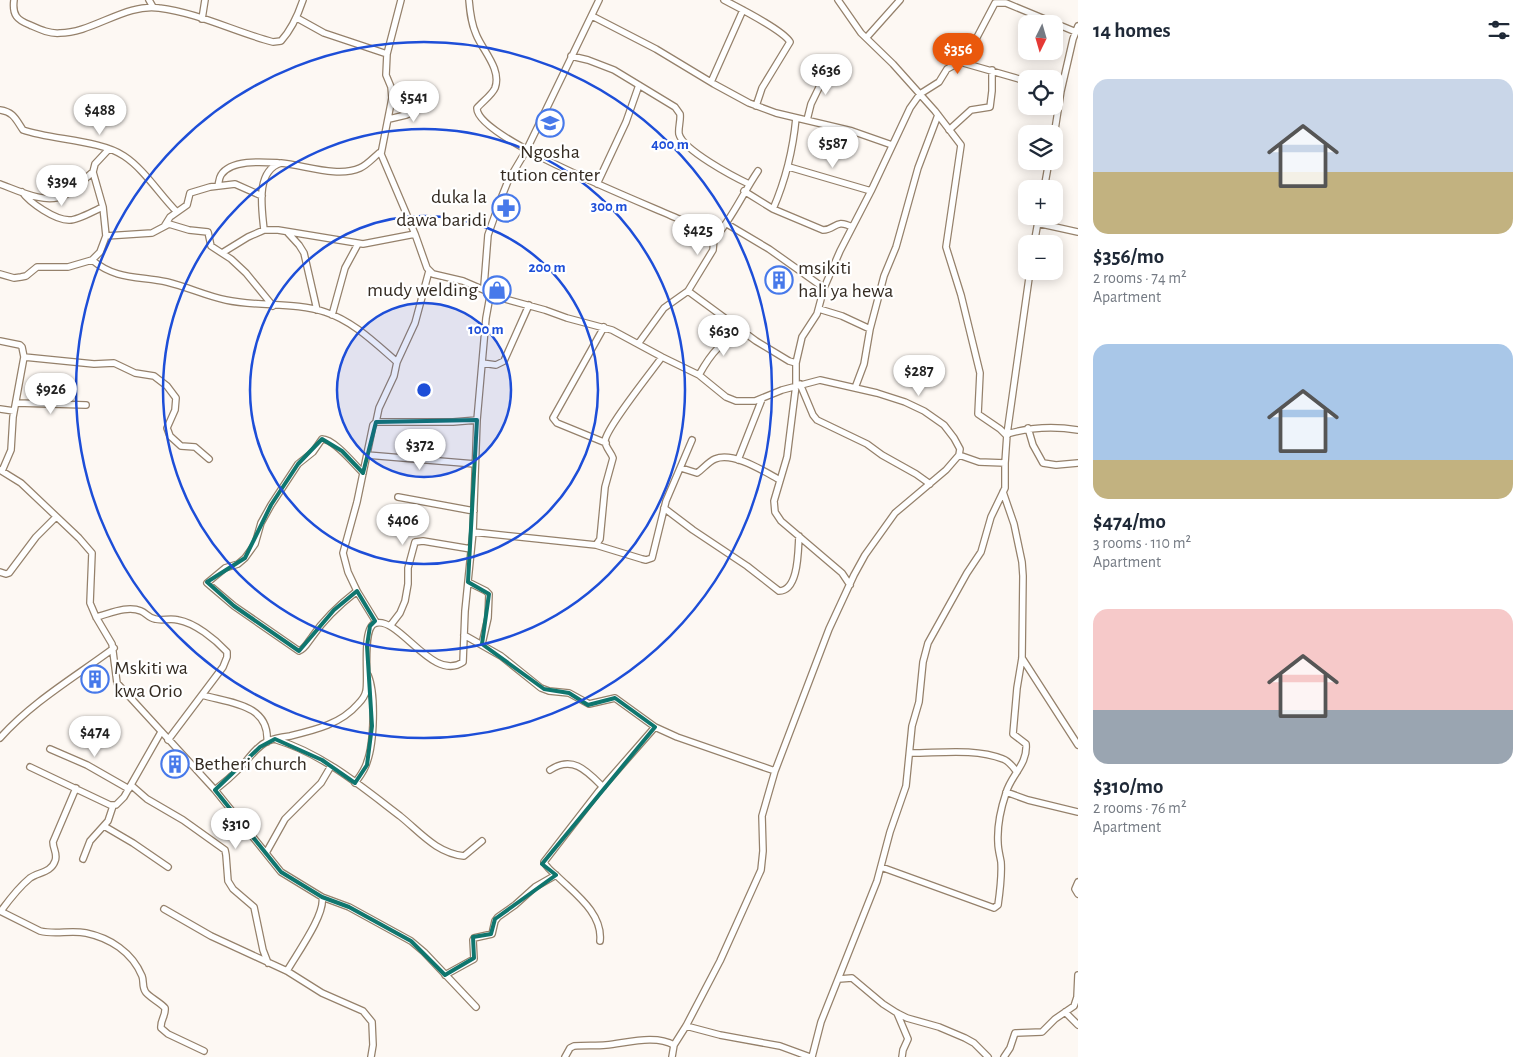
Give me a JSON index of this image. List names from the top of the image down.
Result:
{
  "places": {
    "school or university": ["Ngosha tution center"],
    "pharmacy": ["duka la dawa baridi"],
    "building": ["msikiti hali ya hewa", "Mskiti wa kwa Orio", "Betheri church"],
    "shop": ["mudy welding"]
  },
  "north": "bottom",
  "page": {
    "heading": "14 homes",
    "map_buttons": ["+", "−"],
    "price": [
      "$356",
      "$636",
      "$541",
      "$488",
      "$587",
      "$394",
      "$425",
      "$630",
      "$287",
      "$926",
      "$372",
      "$406",
      "$474",
      "$310"
    ],
    "list": [
      {
        "name": "$356/mo",
        "note": "2 rooms · 74 m² · Apartment"
      },
      {
        "name": "$474/mo",
        "note": "3 rooms · 110 m² · Apartment"
      },
      {
        "name": "$310/mo",
        "note": "2 rooms · 76 m² · Apartment"
      }
    ]
  },
  "rings": [
    "400 m",
    "300 m",
    "200 m",
    "100 m"
  ]
}
